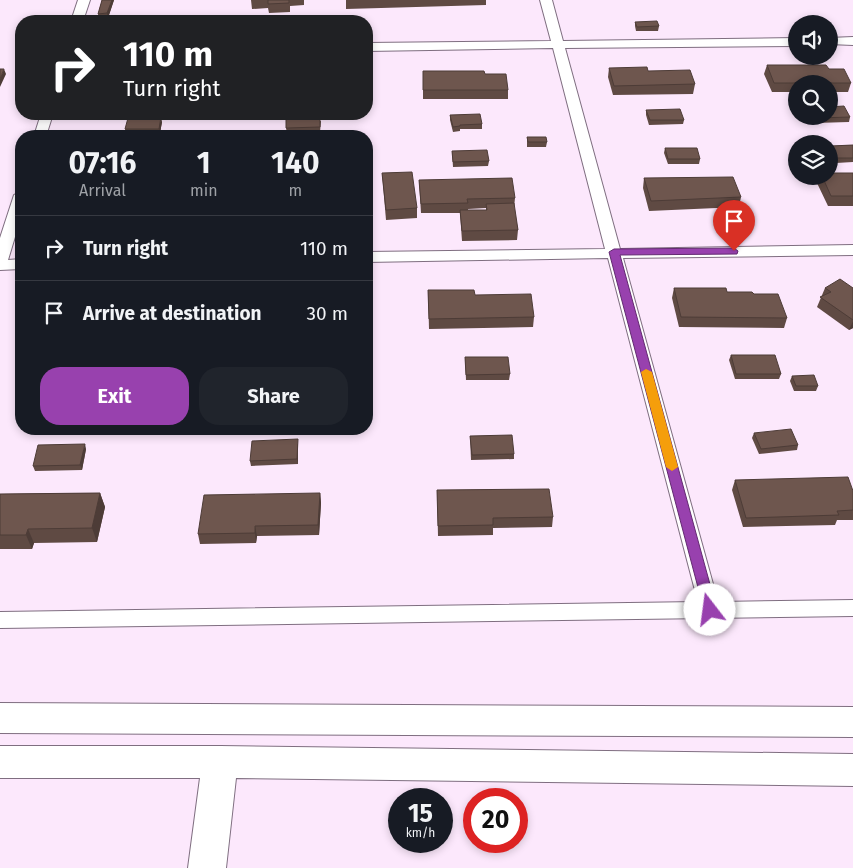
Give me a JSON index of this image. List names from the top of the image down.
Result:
{
  "page": {
    "turn": ["110 m", "Turn right"],
    "eta": [
      "07:16",
      "Arrival",
      "1",
      "min",
      "140",
      "m"
    ],
    "list": [
      {
        "name": "Turn right",
        "value": "110 m"
      },
      {
        "name": "Arrive at destination",
        "value": "30 m"
      }
    ],
    "buttons": ["Exit", "Share"],
    "speed": "15 km/h",
    "limit": "20"
  }
}
